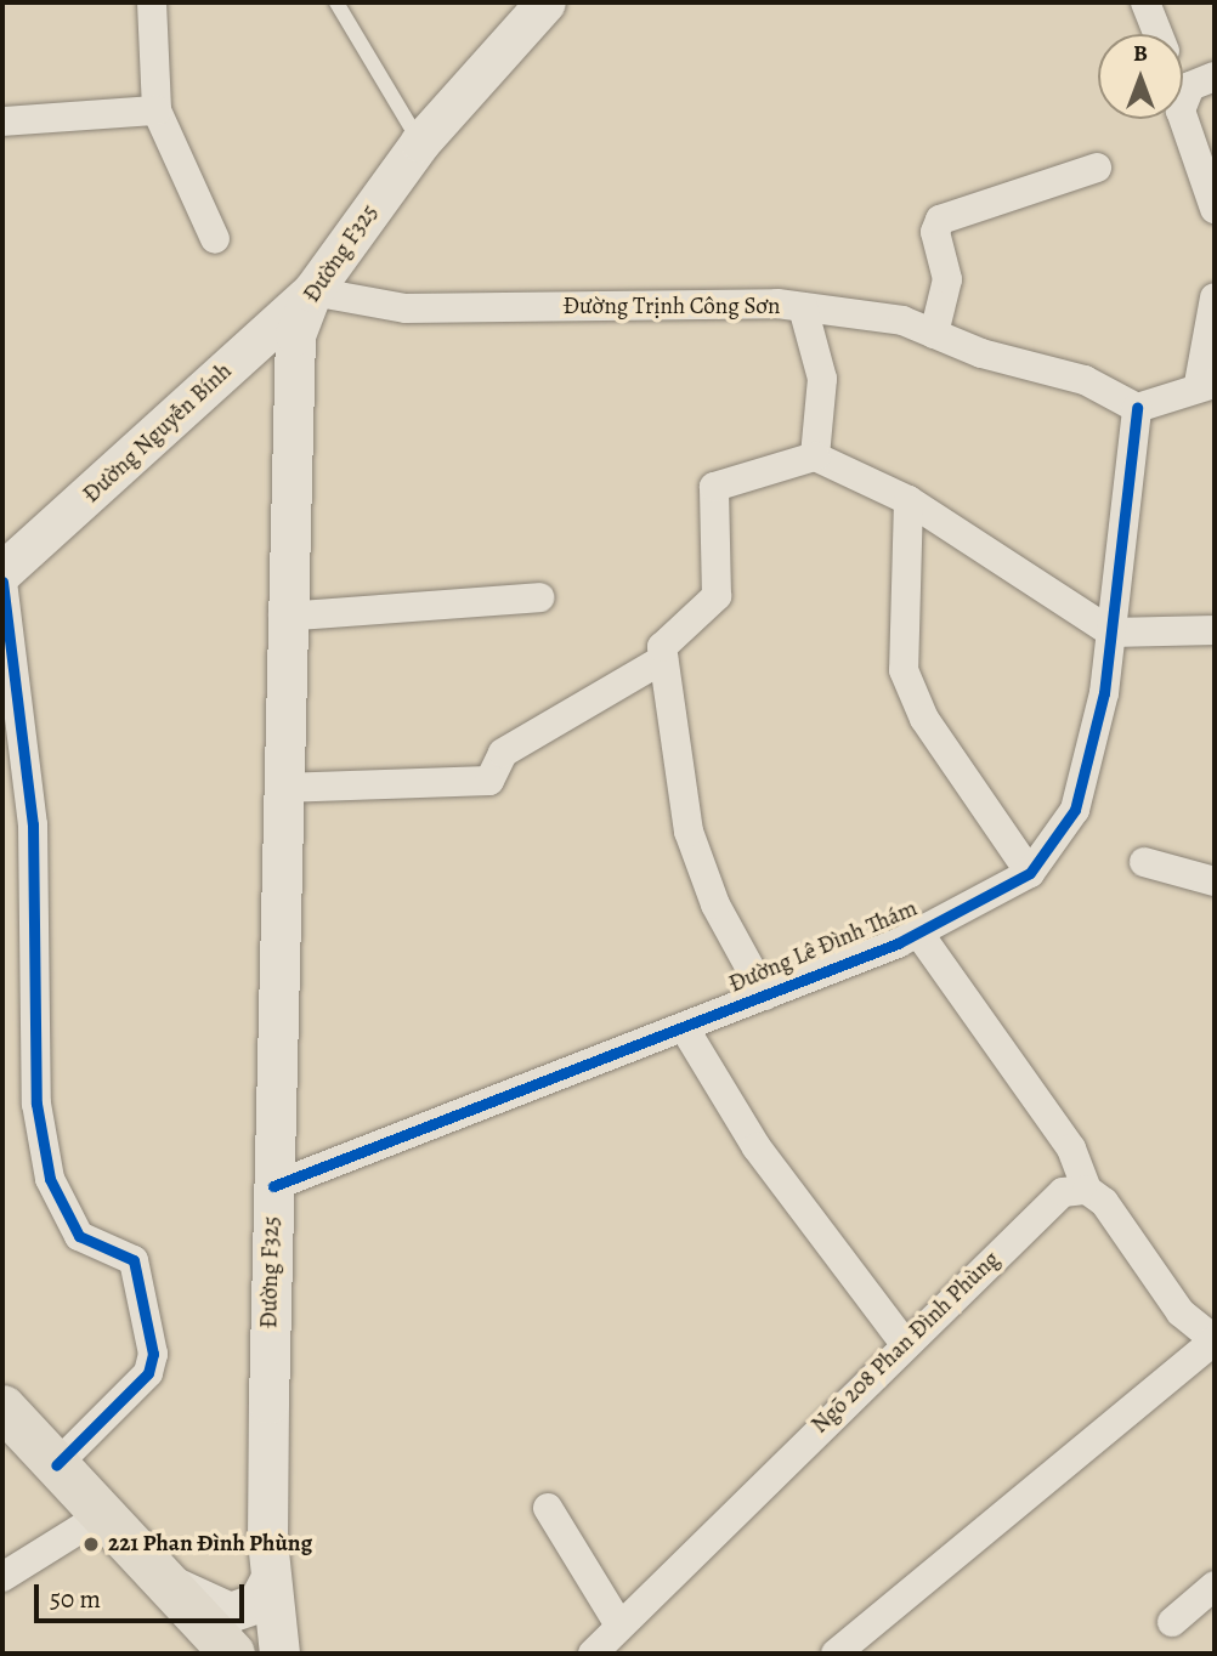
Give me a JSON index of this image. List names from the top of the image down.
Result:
{
  "streets": {
    "main road": ["Đường F325", "Đường Nguyễn Bính"],
    "street": ["Đường Trịnh Công Sơn", "Đường Lê Đình Thám", "Ngõ 208 Phan Đình Phùng"]
  },
  "crossings": [
    ["Đường F325", "Đường Trịnh Công Sơn"],
    ["Đường F325", "Đường Nguyễn Bính"],
    ["Đường F325", "Đường Lê Đình Thám"],
    ["Đường Trịnh Công Sơn", "Đường Nguyễn Bính"],
    ["Đường Trịnh Công Sơn", "Đường Lê Đình Thám"]
  ],
  "places": ["221 Phan Đình Phùng"],
  "scale_bar": "50 m",
  "north": "top"
}
